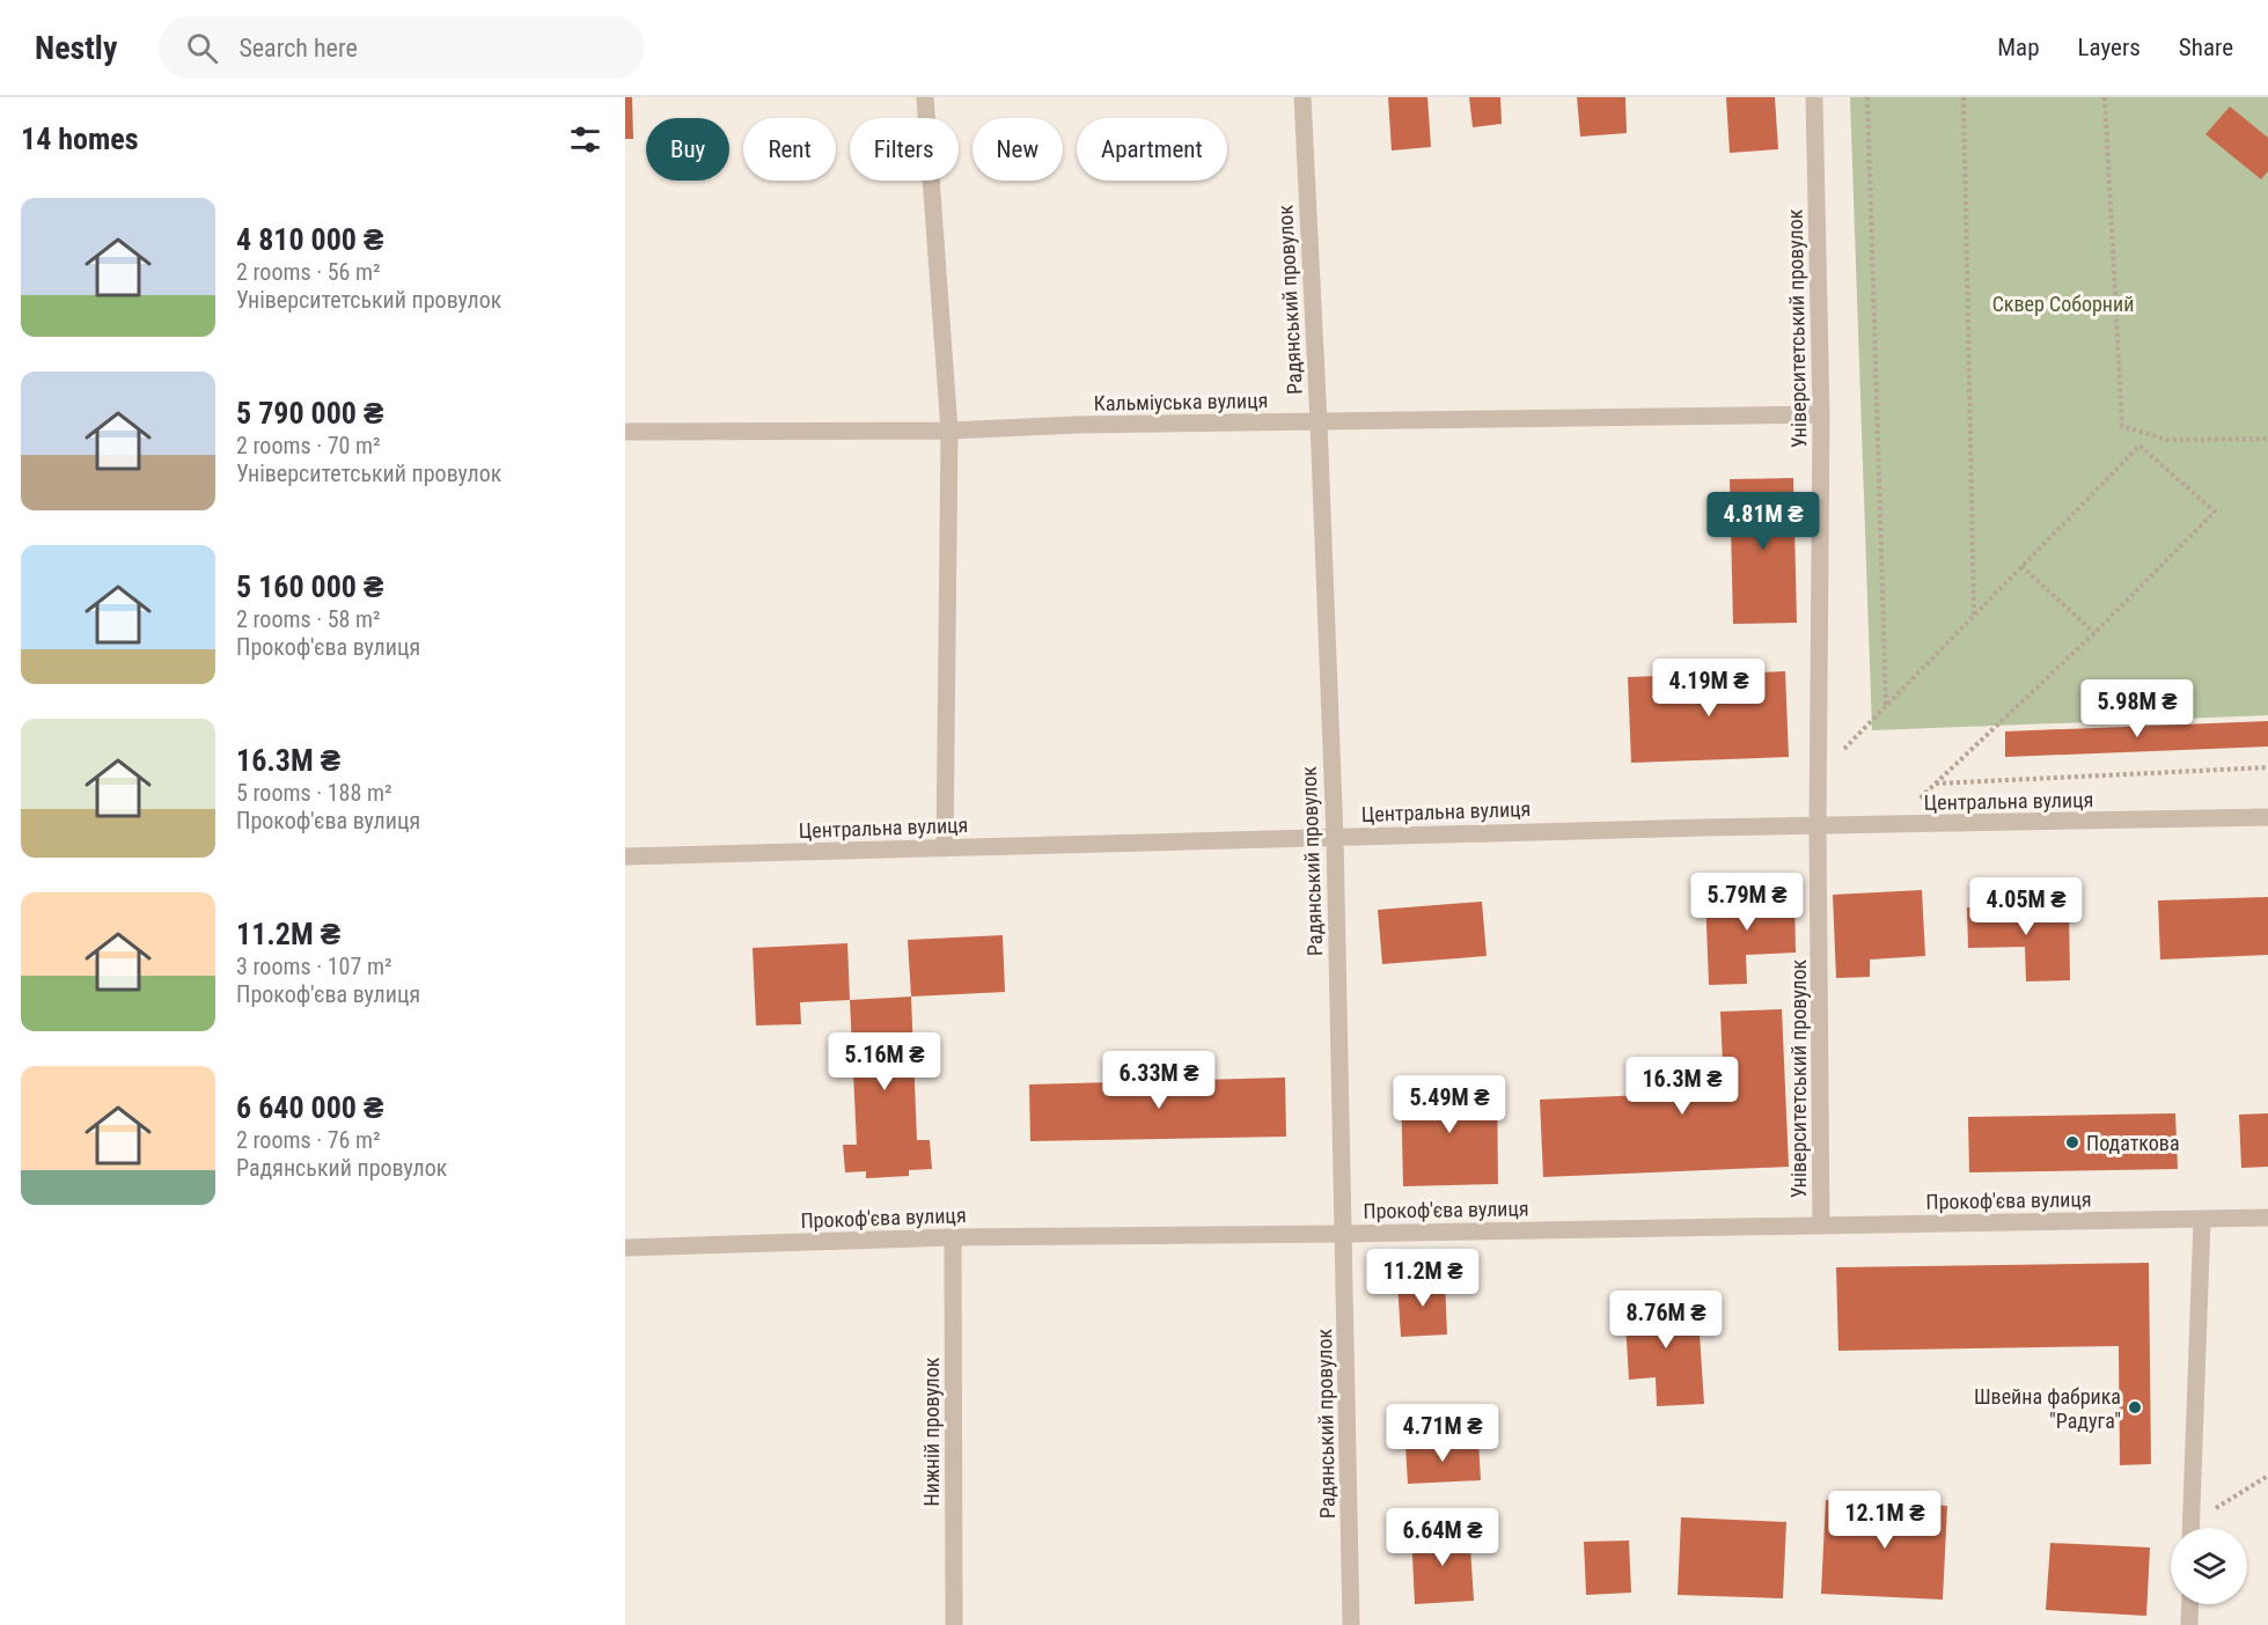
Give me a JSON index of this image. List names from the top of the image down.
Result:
{
  "streets": {
    "street": [
      "Радянський провулок",
      "Університетський провулок",
      "Кальміуська вулиця",
      "Центральна вулиця",
      "Прокоф'єва вулиця",
      "Нижній провулок"
    ]
  },
  "crossings": [
    ["Радянський провулок", "Кальміуська вулиця"],
    ["Радянський провулок", "Центральна вулиця"],
    ["Радянський провулок", "Прокоф'єва вулиця"],
    ["Університетський провулок", "Кальміуська вулиця"],
    ["Університетський провулок", "Центральна вулиця"],
    ["Університетський провулок", "Прокоф'єва вулиця"],
    ["Прокоф'єва вулиця", "Нижній провулок"]
  ],
  "parks": ["Сквер Соборний"],
  "places": ["Податкова", "Швейна фабрика \"Радуга\""],
  "page": {
    "header": "Nestly",
    "search": "Search here",
    "nav": ["Map", "Layers", "Share"],
    "heading": "14 homes",
    "chip": [
      "Buy",
      "Rent",
      "Filters",
      "New",
      "Apartment"
    ],
    "list": [
      {
        "name": "4 810 000 ₴",
        "note": "2 rooms · 56 m² · Університетський провулок"
      },
      {
        "name": "5 790 000 ₴",
        "note": "2 rooms · 70 m² · Університетський провулок"
      },
      {
        "name": "5 160 000 ₴",
        "note": "2 rooms · 58 m² · Прокоф'єва вулиця"
      },
      {
        "name": "16.3M ₴",
        "note": "5 rooms · 188 m² · Прокоф'єва вулиця"
      },
      {
        "name": "11.2M ₴",
        "note": "3 rooms · 107 m² · Прокоф'єва вулиця"
      },
      {
        "name": "6 640 000 ₴",
        "note": "2 rooms · 76 m² · Радянський провулок"
      }
    ],
    "price": [
      "4.81M ₴",
      "4.19M ₴",
      "5.98M ₴",
      "5.79M ₴",
      "4.05M ₴",
      "5.16M ₴",
      "6.33M ₴",
      "16.3M ₴",
      "5.49M ₴",
      "11.2M ₴",
      "8.76M ₴",
      "4.71M ₴",
      "12.1M ₴",
      "6.64M ₴"
    ]
  }
}
